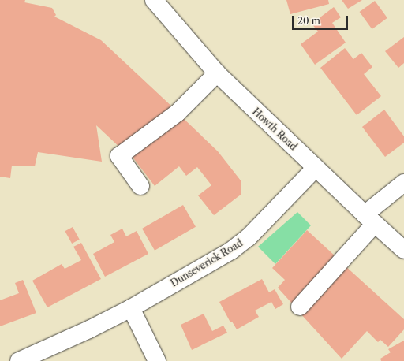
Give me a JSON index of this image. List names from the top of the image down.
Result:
{
  "streets": {
    "street": ["Howth Road", "Dunseverick Road"]
  },
  "crossings": [
    ["Howth Road", "Dunseverick Road"]
  ],
  "scale_bar": "20 m"
}
